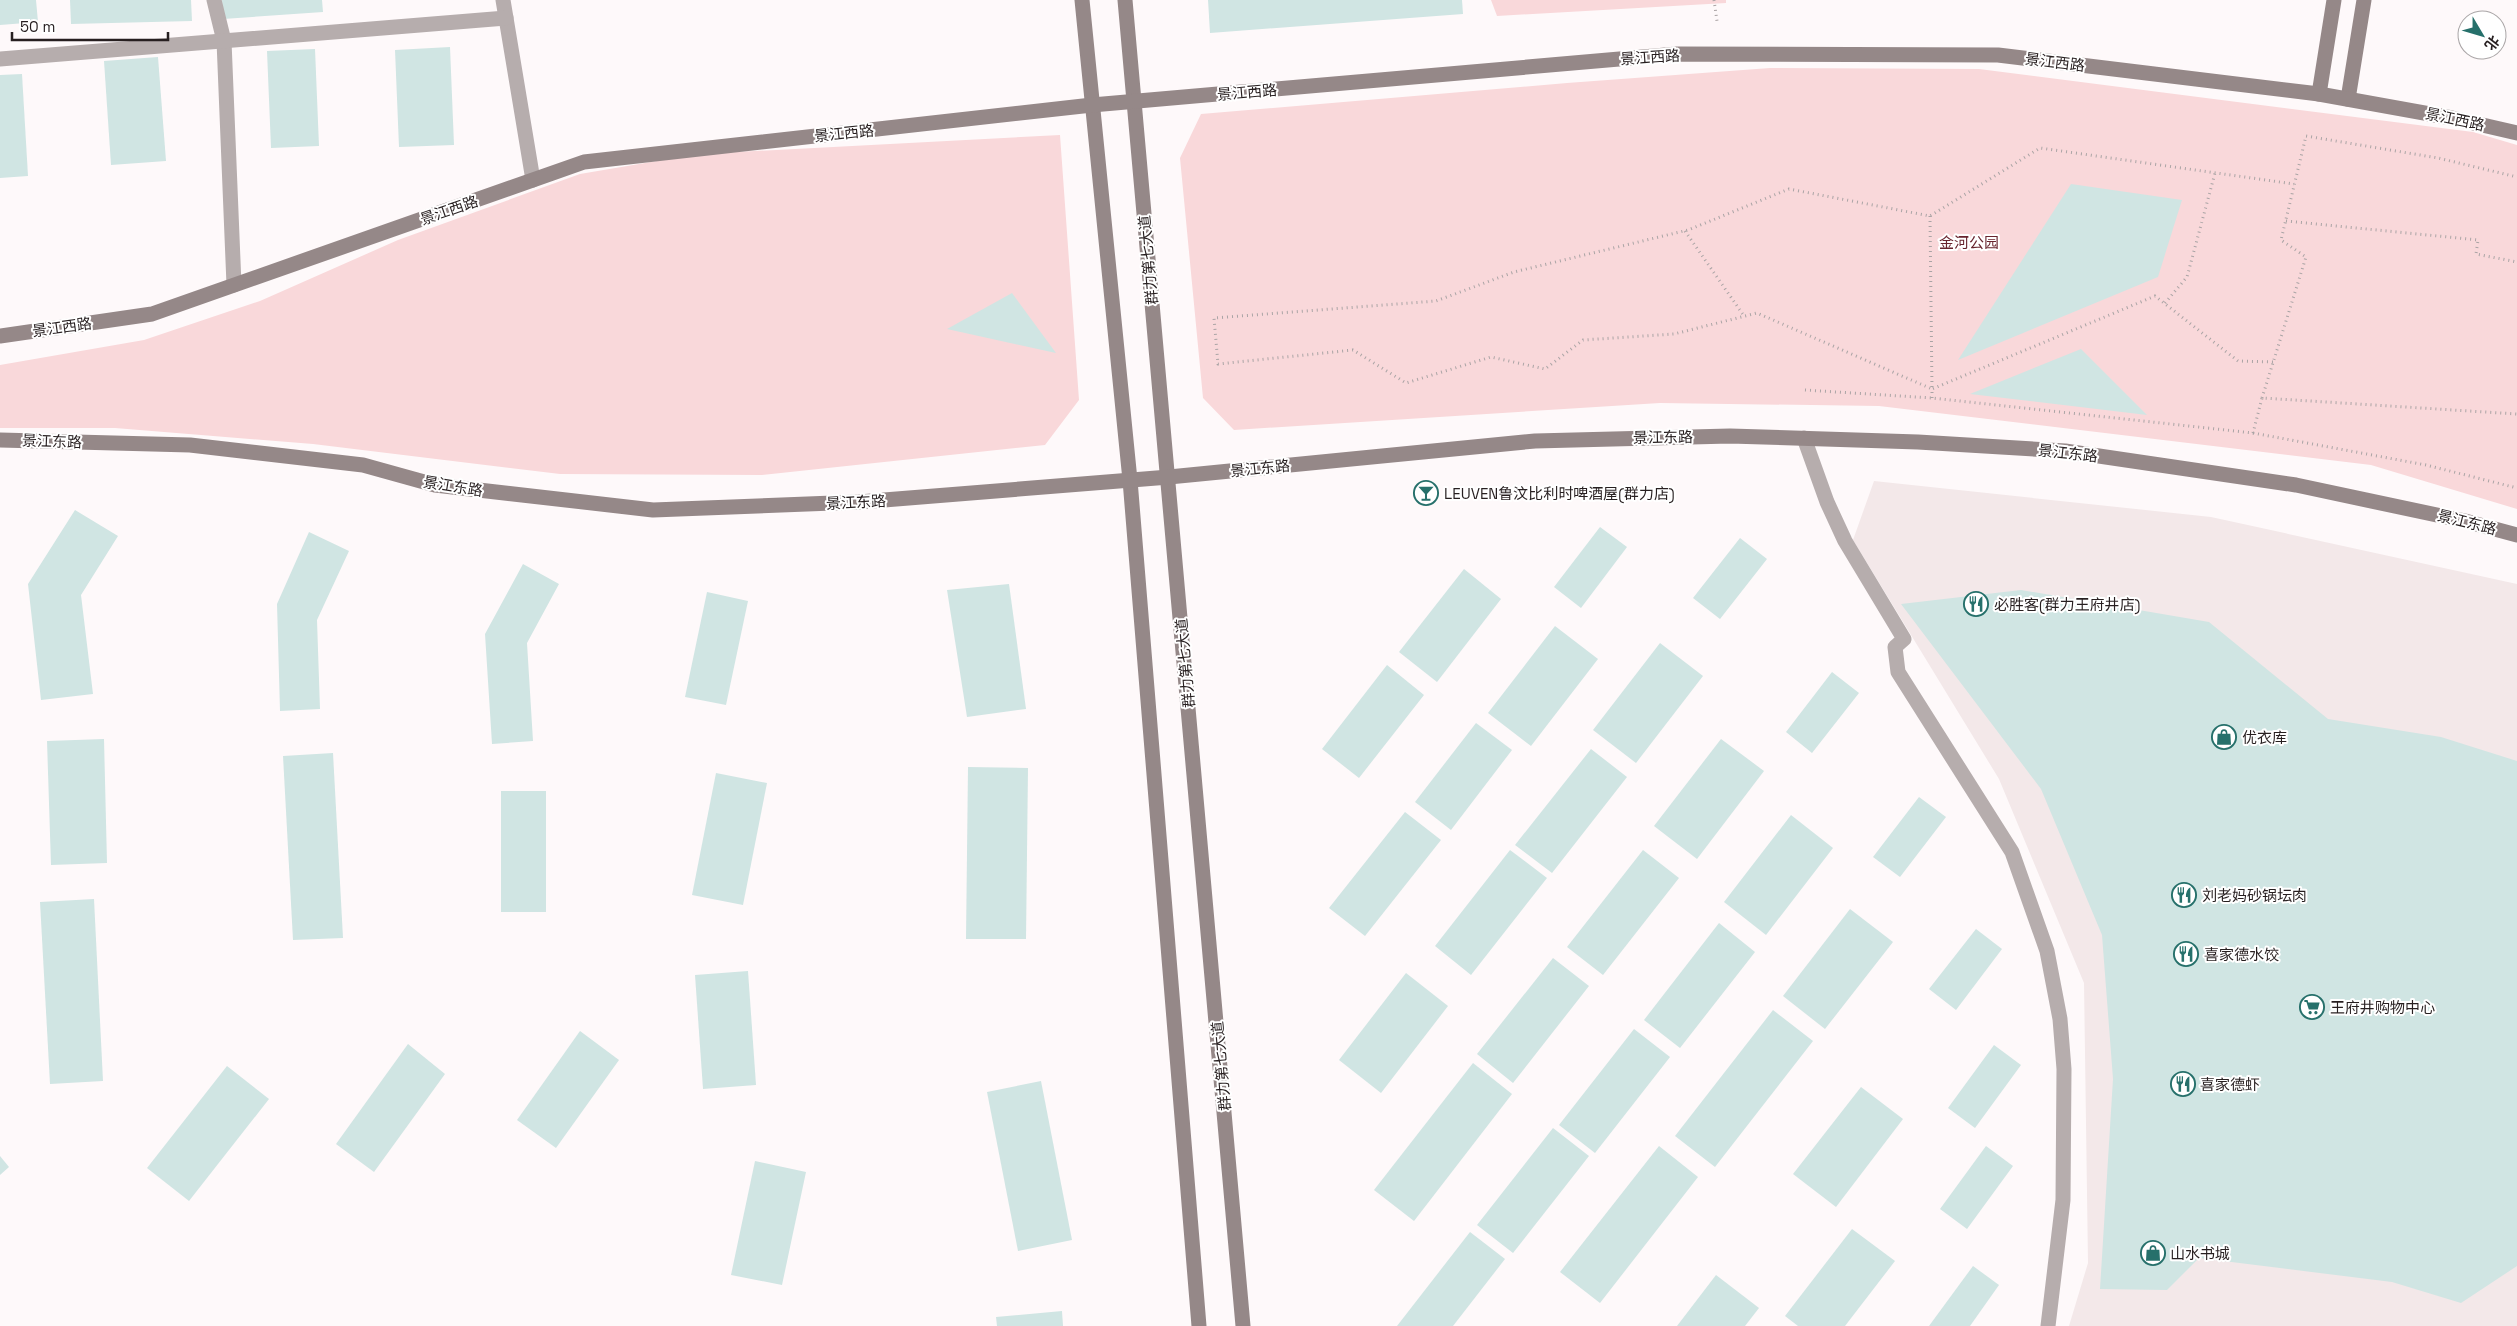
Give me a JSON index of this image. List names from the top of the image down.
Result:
{
  "streets": {
    "main road": ["景江西路", "群力第七大道", "景江东路"]
  },
  "crossings": [
    ["景江西路", "群力第七大道"],
    ["群力第七大道", "景江东路"]
  ],
  "parks": ["金河公园"],
  "places": {
    "bar": ["LEUVEN鲁汶比利时啤酒屋(群力店)"],
    "restaurant": [
      "必胜客(群力王府井店)",
      "刘老妈砂锅坛肉",
      "喜家德水饺",
      "喜家德虾"
    ],
    "shop": ["优衣库", "山水书城"],
    "supermarket": ["王府井购物中心"]
  },
  "scale_bar": "50 m",
  "north": "bottom right"
}
